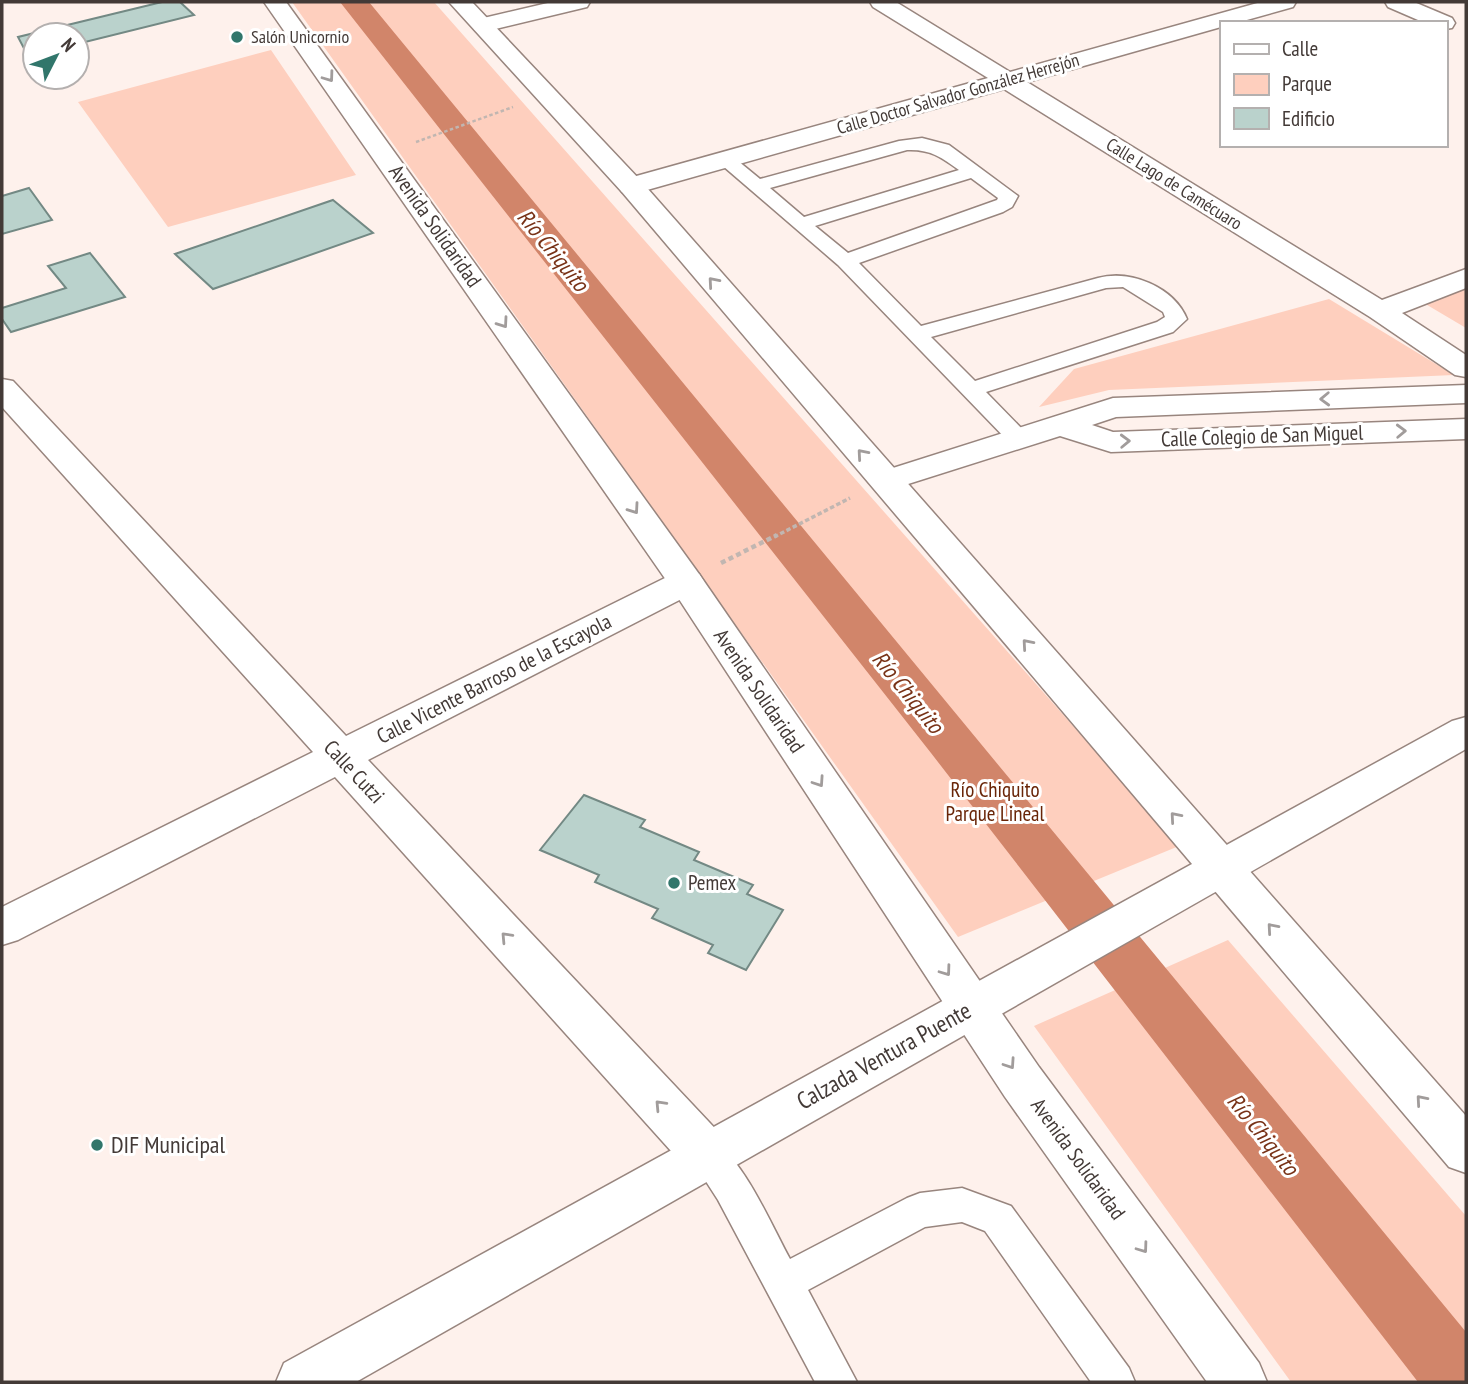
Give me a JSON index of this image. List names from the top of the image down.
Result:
{
  "streets": {
    "street": [
      "Calle Doctor Salvador González Herrejón",
      "Calle Lago de Camécuaro",
      "Avenida Solidaridad",
      "Calle Colegio de San Miguel",
      "Calle Vicente Barroso de la Escayola",
      "Calle Cutzi",
      "Calzada Ventura Puente"
    ]
  },
  "crossings": [
    ["Calle Doctor Salvador González Herrejón", "Calle Lago de Camécuaro"],
    ["Avenida Solidaridad", "Calle Vicente Barroso de la Escayola"],
    ["Avenida Solidaridad", "Calzada Ventura Puente"],
    ["Calle Vicente Barroso de la Escayola", "Calle Cutzi"],
    ["Calle Cutzi", "Calzada Ventura Puente"]
  ],
  "one_way": ["Calle Cutzi"],
  "water": ["Río Chiquito"],
  "parks": ["Río Chiquito Parque Lineal"],
  "places": ["Salón Unicornio", "Pemex", "DIF Municipal"],
  "legend": ["Calle", "Parque", "Edificio"],
  "north": "top right"
}
